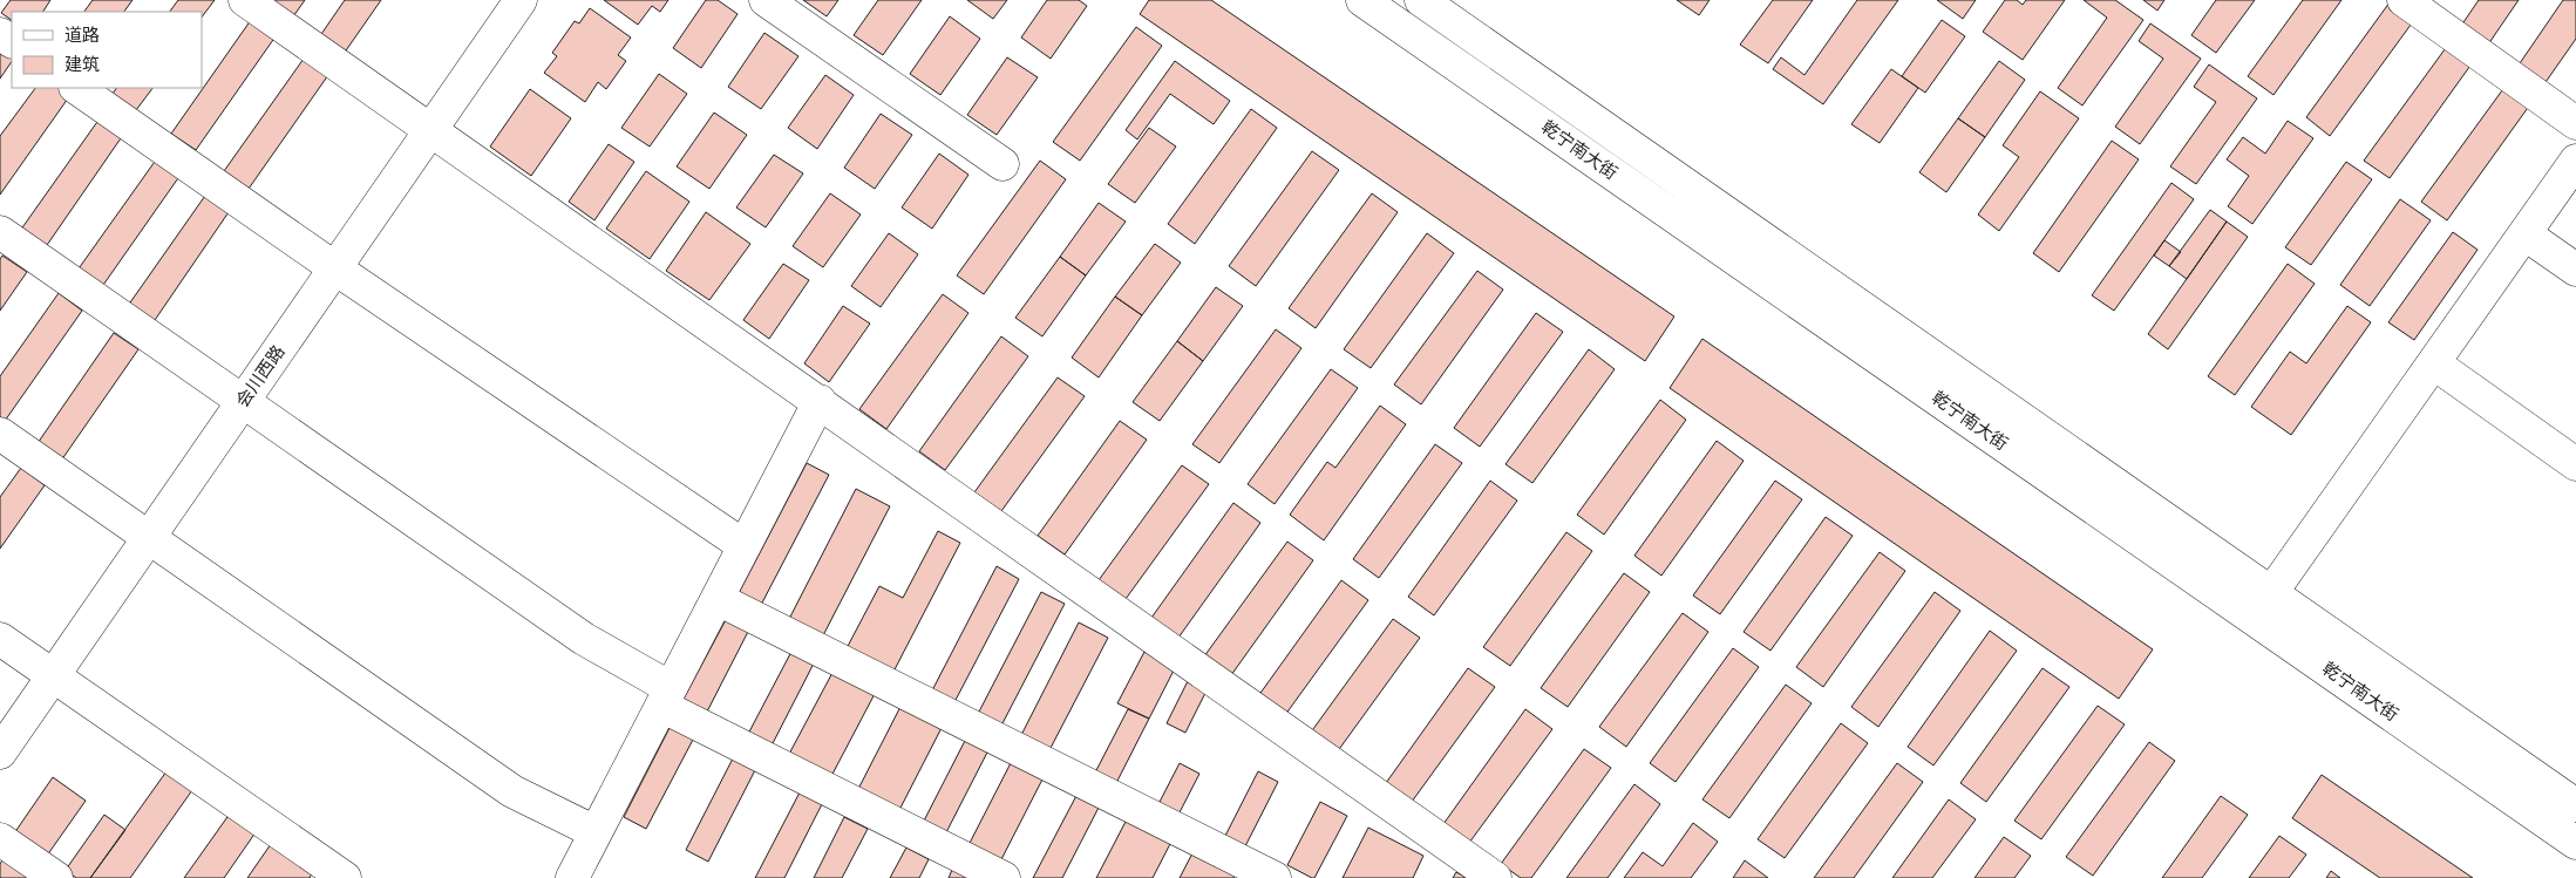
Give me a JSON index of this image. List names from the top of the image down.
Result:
{
  "streets": {
    "street": ["乾宁南大街", "会川西路"]
  },
  "legend": ["道路", "建筑"]
}
